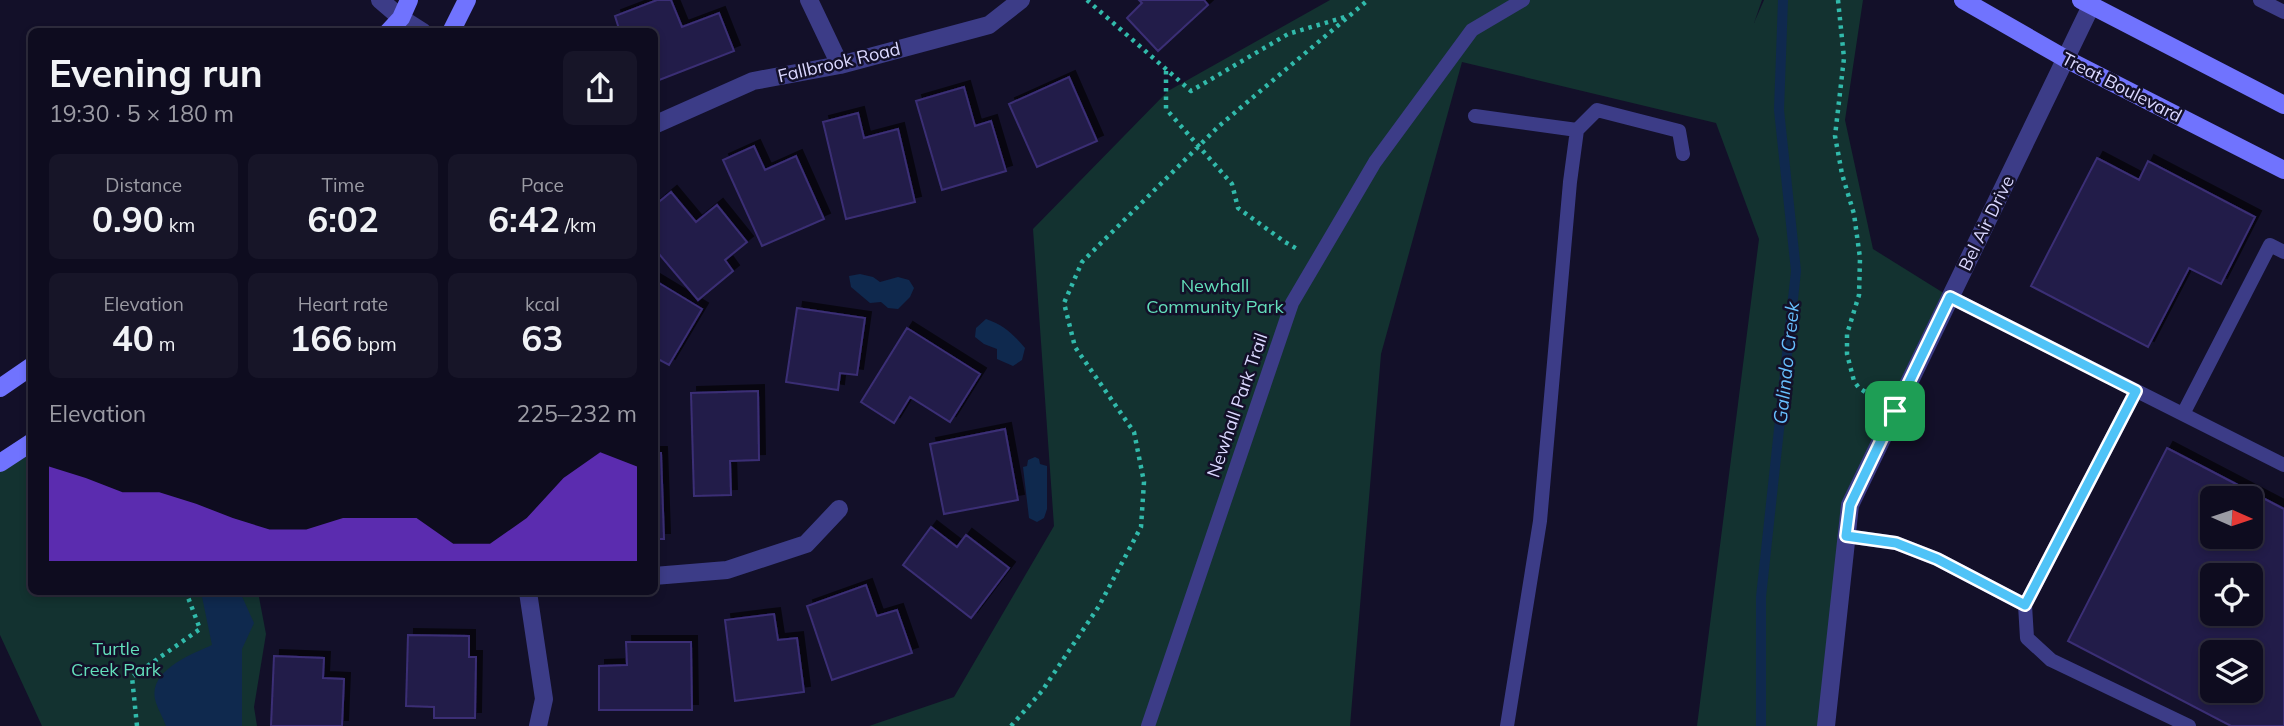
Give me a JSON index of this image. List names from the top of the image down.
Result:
{
  "streets": {
    "main road": ["Treat Boulevard"],
    "street": ["Fallbrook Road", "Bel Air Drive"],
    "lane": ["Newhall Park Trail"]
  },
  "crossings": [
    ["Treat Boulevard", "Bel Air Drive"]
  ],
  "water": ["Galindo Creek"],
  "parks": ["Newhall Community Park", "Turtle Creek Park"],
  "north": "right",
  "page": {
    "heading": ["Evening run", "19:30 · 5 × 180 m"],
    "stats": [
      ["Distance", "0.90 km"],
      ["Time", "6:02"],
      ["Pace", "6:42 /km"],
      ["Elevation", "40 m"],
      ["Heart rate", "166 bpm"],
      ["kcal", "63"]
    ],
    "chart": ["Elevation", "225–232 m"]
  }
}
